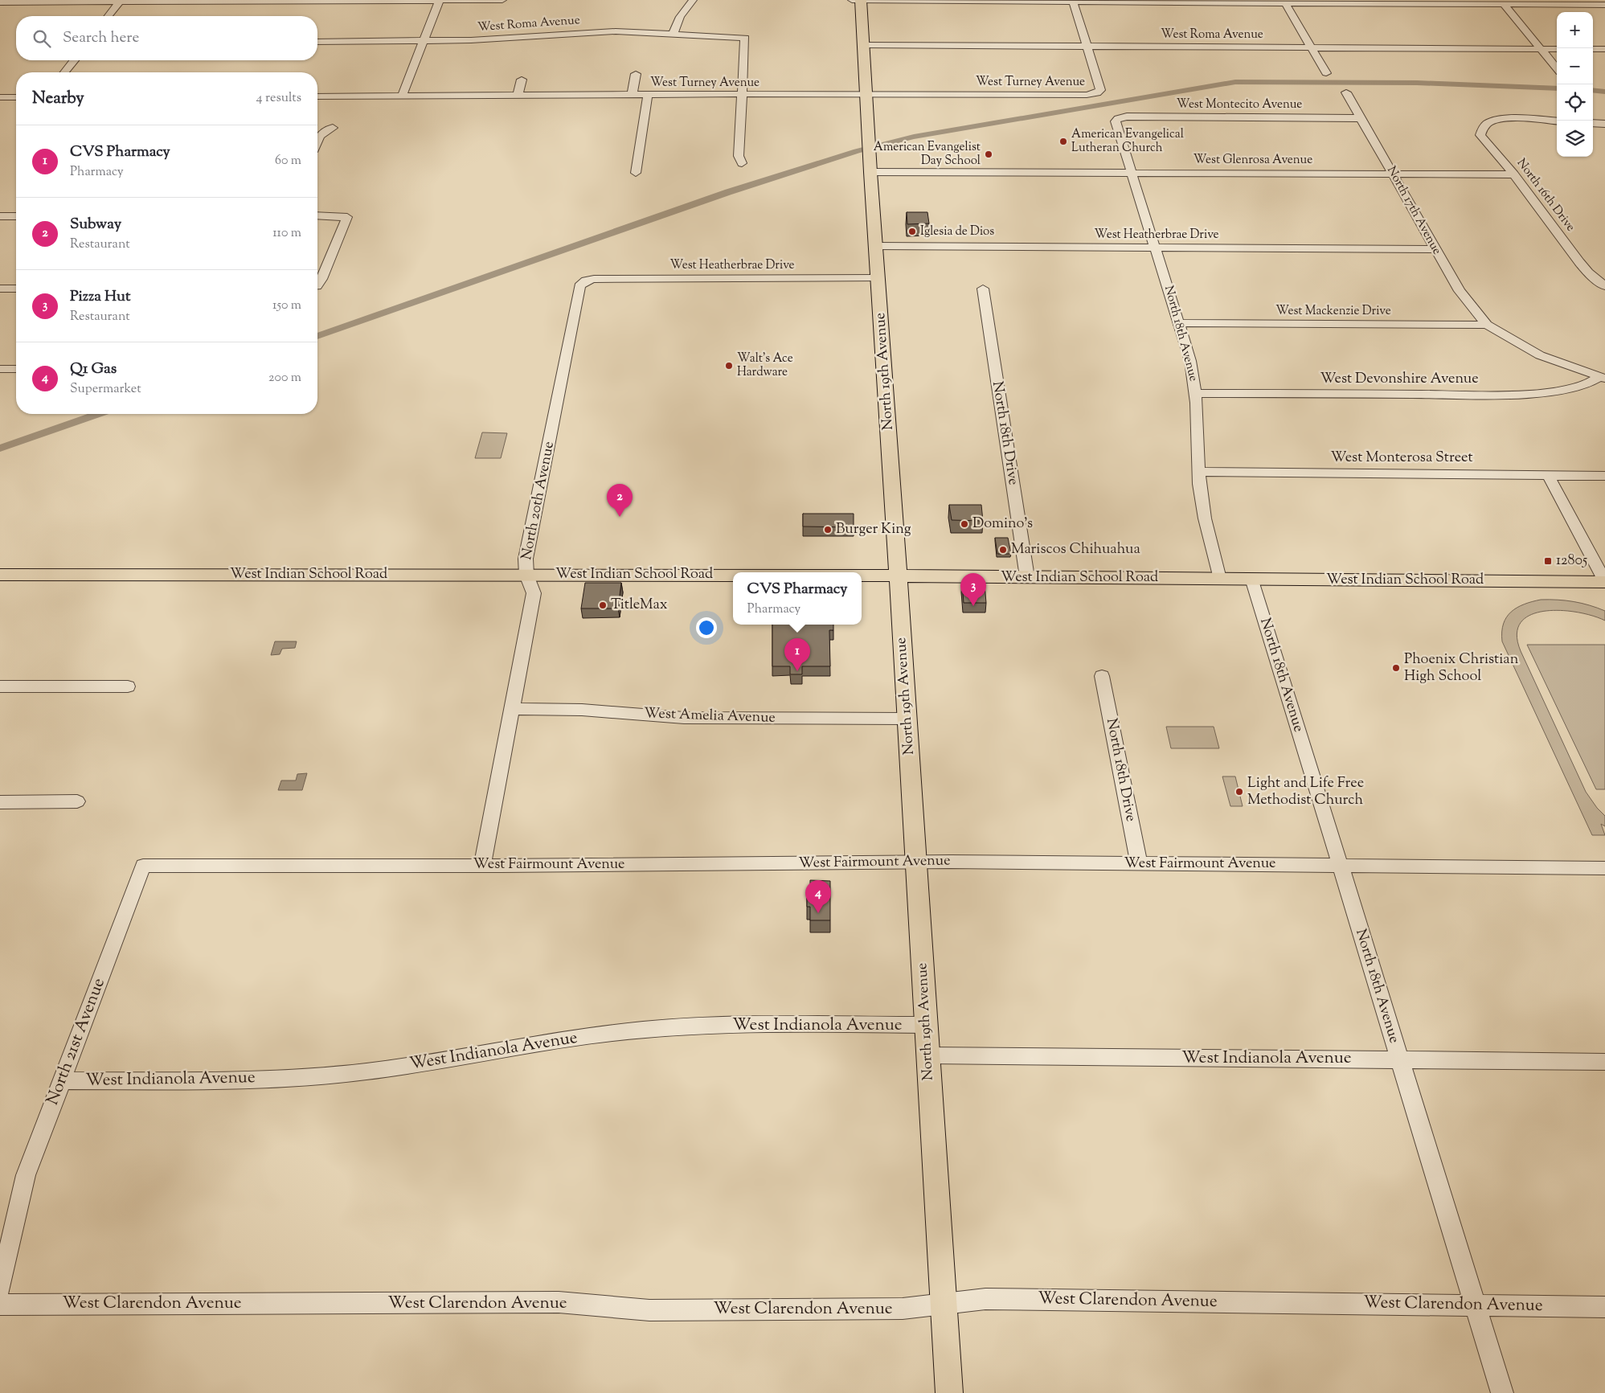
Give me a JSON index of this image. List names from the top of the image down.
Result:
{
  "streets": {
    "main road": ["North 19th Avenue", "West Indian School Road"],
    "street": [
      "West Roma Avenue",
      "West Turney Avenue",
      "West Montecito Avenue",
      "West Glenrosa Avenue",
      "North 16th Drive",
      "North 17th Avenue",
      "West Heatherbrae Drive",
      "West Mackenzie Drive",
      "North 18th Avenue",
      "West Devonshire Avenue",
      "North 18th Drive",
      "West Monterosa Street",
      "North 20th Avenue",
      "West Amelia Avenue",
      "West Fairmount Avenue",
      "West Indianola Avenue",
      "North 21st Avenue",
      "West Clarendon Avenue"
    ]
  },
  "crossings": [
    ["West Roma Avenue", "North 19th Avenue"],
    ["West Turney Avenue", "North 19th Avenue"],
    ["West Montecito Avenue", "North 17th Avenue"],
    ["West Montecito Avenue", "North 18th Avenue"],
    ["West Glenrosa Avenue", "North 16th Drive"],
    ["West Glenrosa Avenue", "North 17th Avenue"],
    ["West Glenrosa Avenue", "North 18th Avenue"],
    ["West Glenrosa Avenue", "North 19th Avenue"],
    ["North 17th Avenue", "West Heatherbrae Drive"],
    ["North 17th Avenue", "West Mackenzie Drive"],
    ["West Heatherbrae Drive", "North 18th Avenue"],
    ["West Heatherbrae Drive", "North 19th Avenue"],
    ["West Heatherbrae Drive", "North 20th Avenue"],
    ["West Mackenzie Drive", "North 18th Avenue"],
    ["North 18th Avenue", "West Devonshire Avenue"],
    ["North 18th Avenue", "West Monterosa Street"],
    ["North 18th Avenue", "West Indian School Road"],
    ["North 18th Avenue", "West Fairmount Avenue"],
    ["North 18th Avenue", "West Indianola Avenue"],
    ["North 18th Avenue", "West Clarendon Avenue"],
    ["North 19th Avenue", "West Indian School Road"],
    ["North 19th Avenue", "West Amelia Avenue"],
    ["North 19th Avenue", "West Fairmount Avenue"],
    ["North 19th Avenue", "West Indianola Avenue"],
    ["North 19th Avenue", "West Clarendon Avenue"],
    ["North 18th Drive", "West Indian School Road"],
    ["North 18th Drive", "West Fairmount Avenue"],
    ["North 20th Avenue", "West Indian School Road"],
    ["North 20th Avenue", "West Amelia Avenue"],
    ["North 20th Avenue", "West Fairmount Avenue"],
    ["West Fairmount Avenue", "North 21st Avenue"],
    ["West Indianola Avenue", "North 21st Avenue"]
  ],
  "places": {
    "other": [
      "American Evangelical Lutheran Church",
      "American Evangelist Day School",
      "Iglesia de Dios",
      "Walt's Ace Hardware",
      "Domino's",
      "Burger King",
      "Mariscos Chihuahua",
      "TitleMax",
      "Phoenix Christian High School",
      "Light and Life Free Methodist Church"
    ],
    "transit": ["12805"]
  },
  "page": {
    "map_buttons": ["+", "−"],
    "search": "Search here",
    "heading": ["Nearby", "4 results"],
    "list": [
      {
        "mark": "1",
        "name": "CVS Pharmacy",
        "note": "Pharmacy",
        "value": "60 m"
      },
      {
        "mark": "2",
        "name": "Subway",
        "note": "Restaurant",
        "value": "110 m"
      },
      {
        "mark": "3",
        "name": "Pizza Hut",
        "note": "Restaurant",
        "value": "150 m"
      },
      {
        "mark": "4",
        "name": "Q1 Gas",
        "note": "Supermarket",
        "value": "200 m"
      }
    ],
    "pins": [
      "2",
      "3",
      "1",
      "4"
    ],
    "popup": ["CVS Pharmacy", "Pharmacy"]
  }
}
